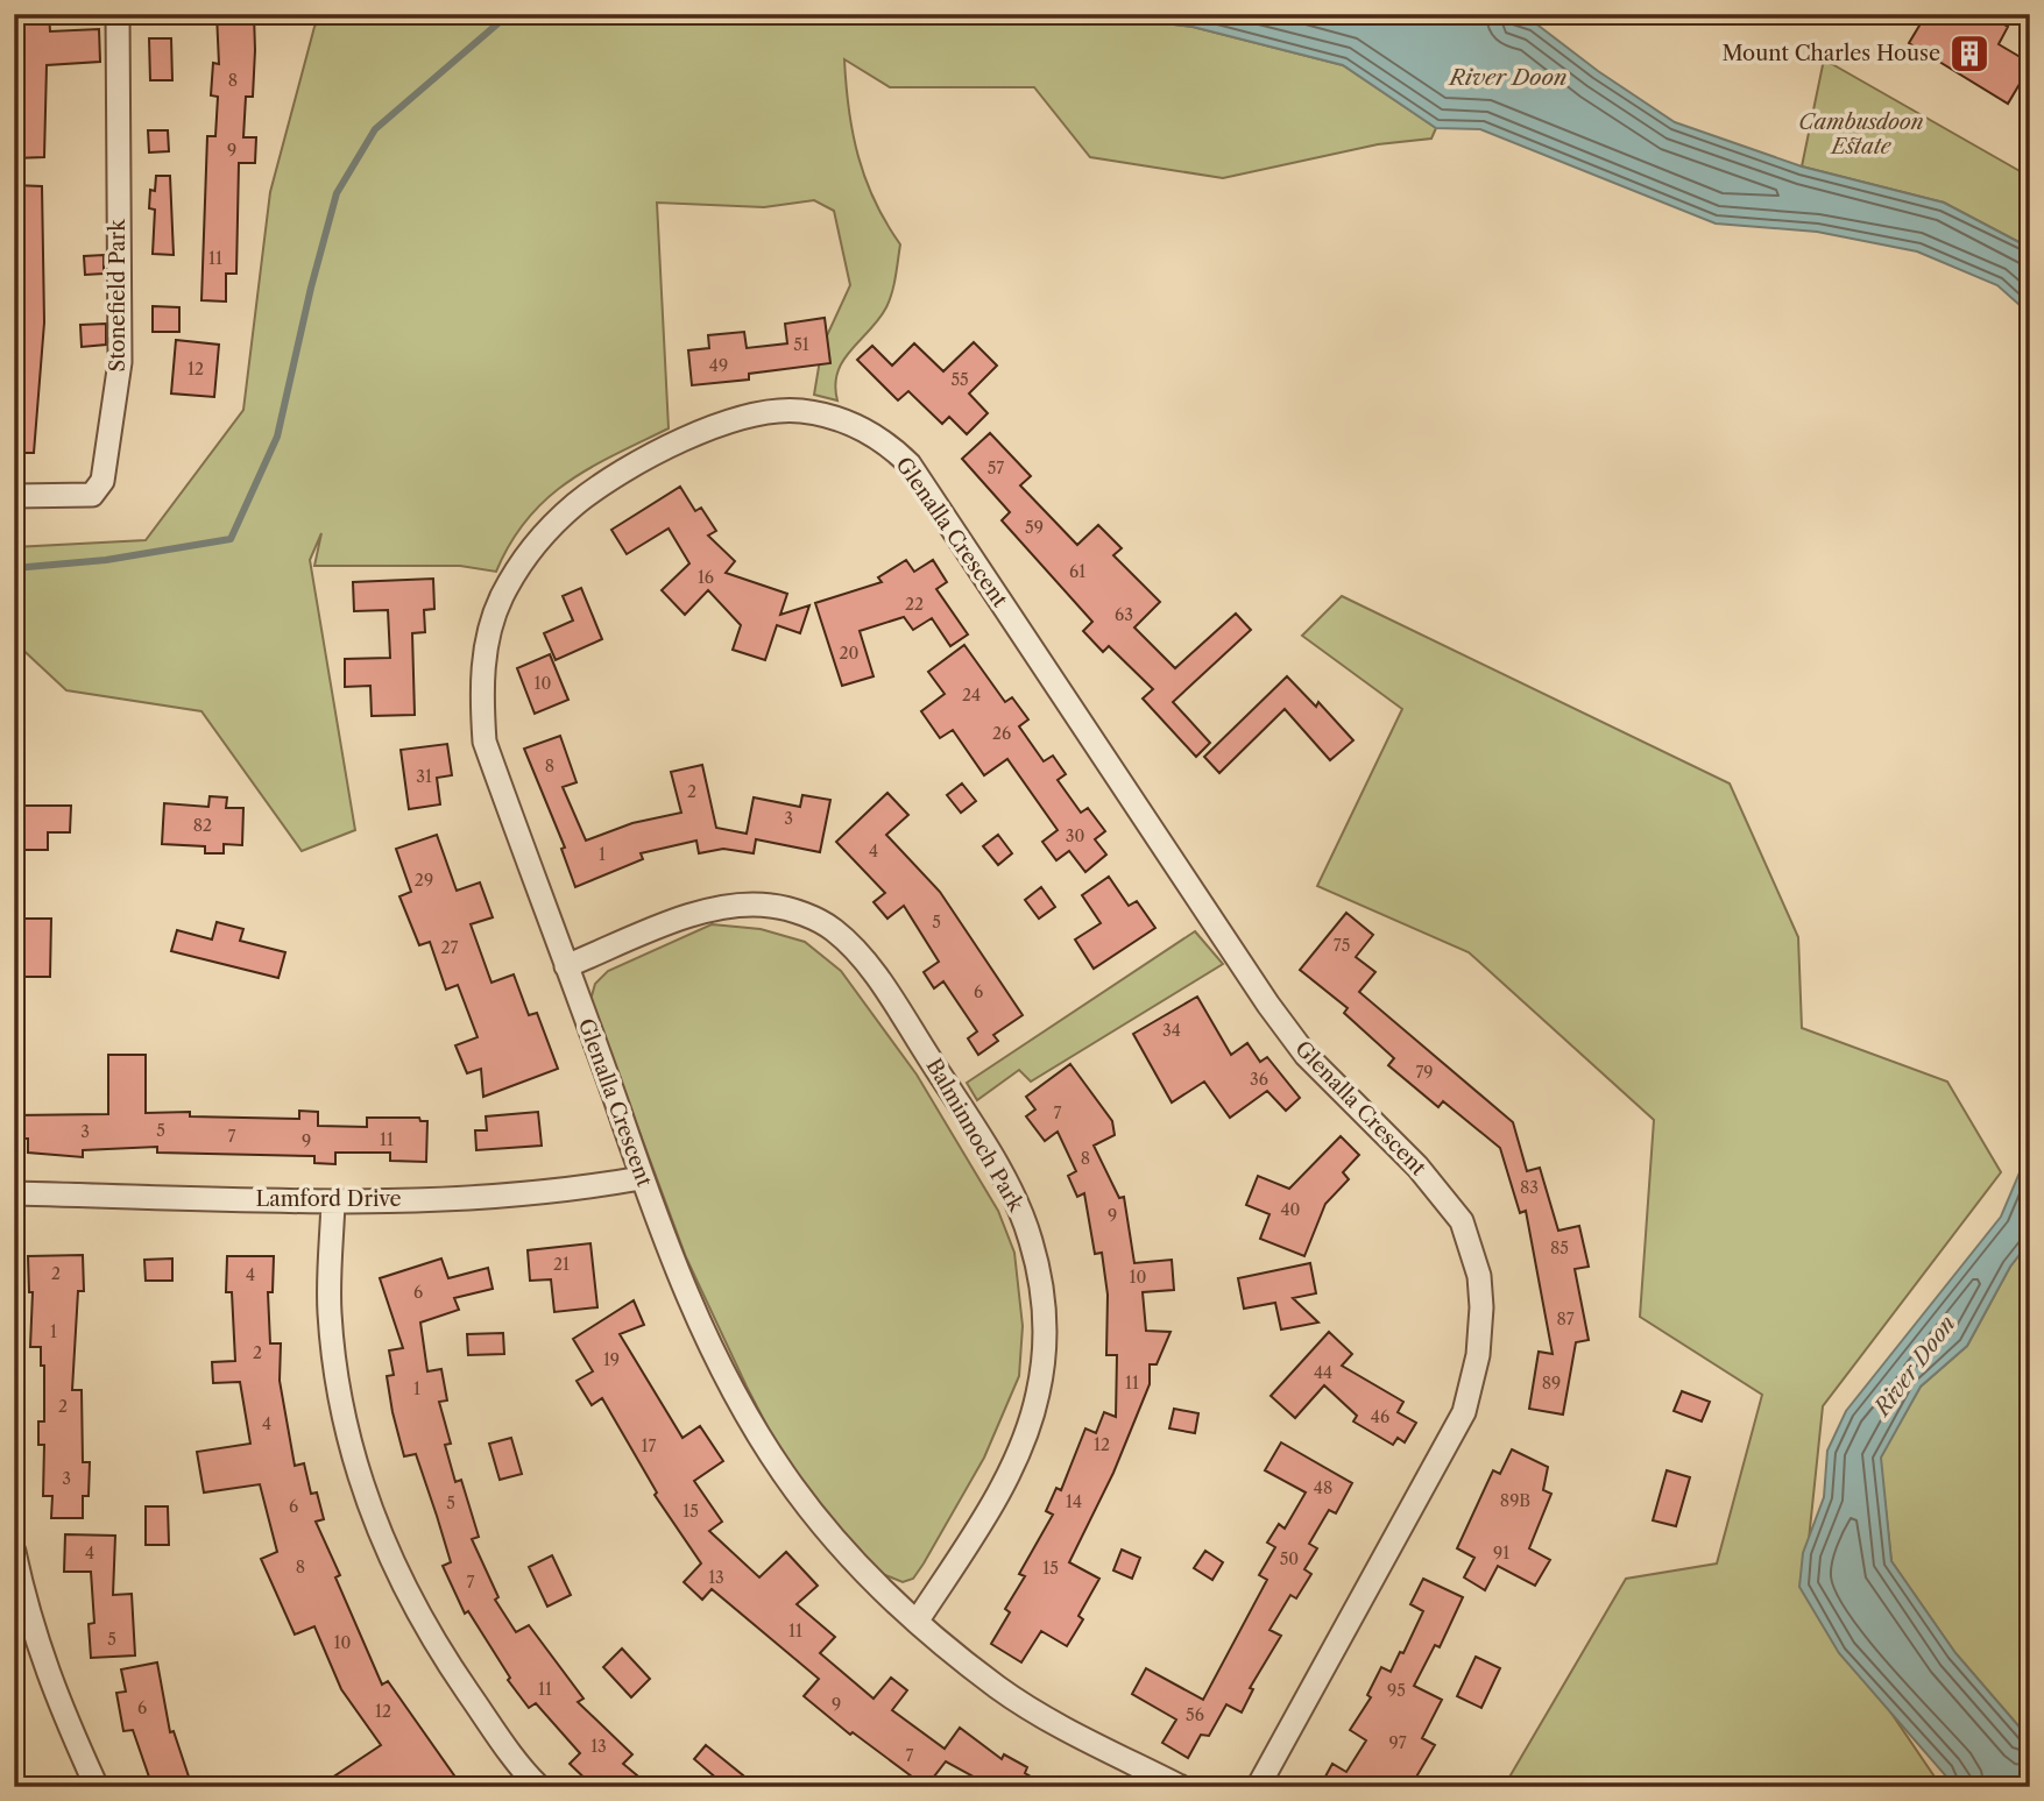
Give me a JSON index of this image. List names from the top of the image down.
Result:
{
  "streets": {
    "street": [
      "Stonefield Park",
      "Glenalla Crescent",
      "Balminnoch Park",
      "Lamford Drive"
    ]
  },
  "crossings": [
    ["Glenalla Crescent", "Balminnoch Park"],
    ["Glenalla Crescent", "Lamford Drive"]
  ],
  "water": ["River Doon"],
  "parks": ["Cambusdoon Estate"],
  "places": {
    "building": ["Mount Charles House"]
  },
  "house_numbers": [
    "8",
    "9",
    "11",
    "51",
    "49",
    "12",
    "55",
    "57",
    "59",
    "61",
    "16",
    "22",
    "63",
    "20",
    "10",
    "24",
    "26",
    "8",
    "31",
    "2",
    "3",
    "82",
    "30",
    "4",
    "1",
    "29",
    "5",
    "75",
    "27",
    "6",
    "34",
    "79",
    "36",
    "7",
    "5",
    "3",
    "7",
    "11",
    "9",
    "8",
    "83",
    "40",
    "9",
    "85",
    "21",
    "2",
    "4",
    "10",
    "6",
    "87",
    "1",
    "2",
    "19",
    "44",
    "11",
    "89",
    "1",
    "2",
    "46",
    "4",
    "12",
    "17",
    "3",
    "48",
    "89B",
    "14",
    "5",
    "6",
    "15",
    "4",
    "91",
    "50",
    "8",
    "15",
    "13",
    "7",
    "11",
    "5",
    "10",
    "11",
    "95",
    "9",
    "6",
    "12",
    "56",
    "97",
    "13",
    "7"
  ]
}
